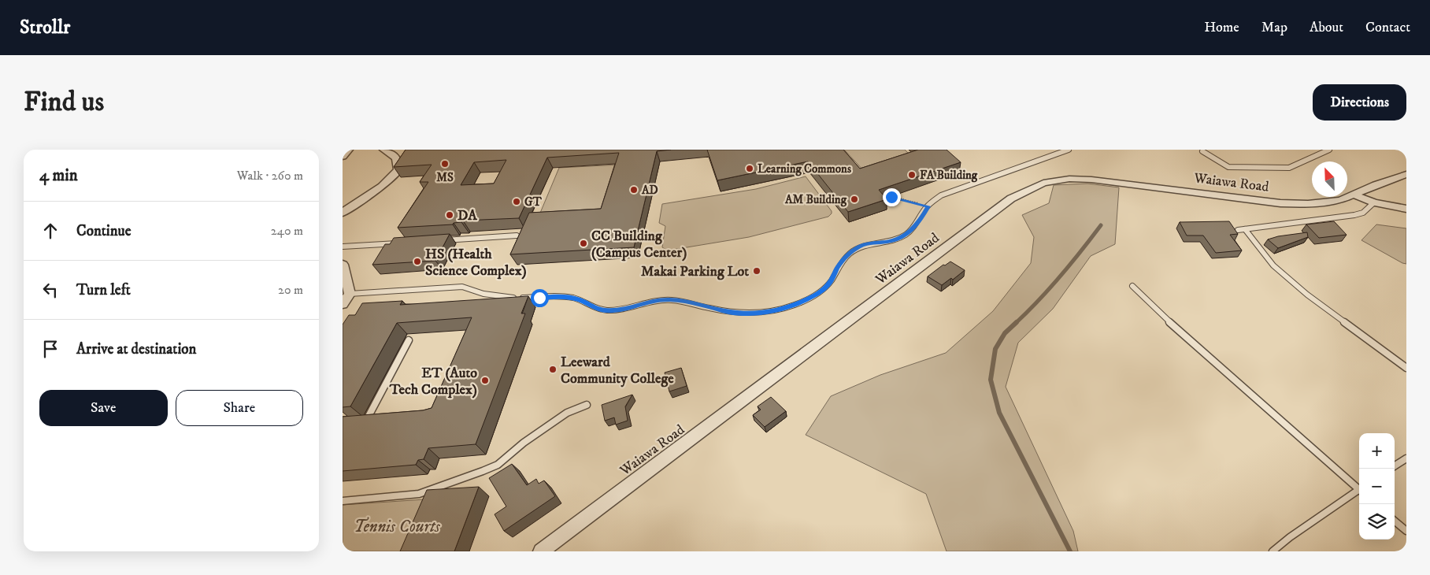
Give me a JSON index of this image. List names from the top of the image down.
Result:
{
  "streets": {
    "street": ["Waiawa Road"]
  },
  "parks": ["Tennis Courts"],
  "places": [
    "MS",
    "Learning Commons",
    "FA Building",
    "AD",
    "AM Building",
    "GT",
    "DA",
    "CC Building (Campus Center)",
    "HS (Health Science Complex)",
    "Makai Parking Lot",
    "Leeward Community College",
    "ET (Auto Tech Complex)"
  ],
  "north": "top left",
  "page": {
    "header": "Strollr",
    "nav": [
      "Home",
      "Map",
      "About",
      "Contact"
    ],
    "buttons": [
      "Directions",
      ["Save", "Share"]
    ],
    "title": "Find us",
    "heading": ["4 min", "Walk · 260 m"],
    "list": [
      ["Continue", "240 m"],
      ["Turn left", "20 m"],
      "Arrive at destination"
    ],
    "map_buttons": ["+", "−"]
  }
}
